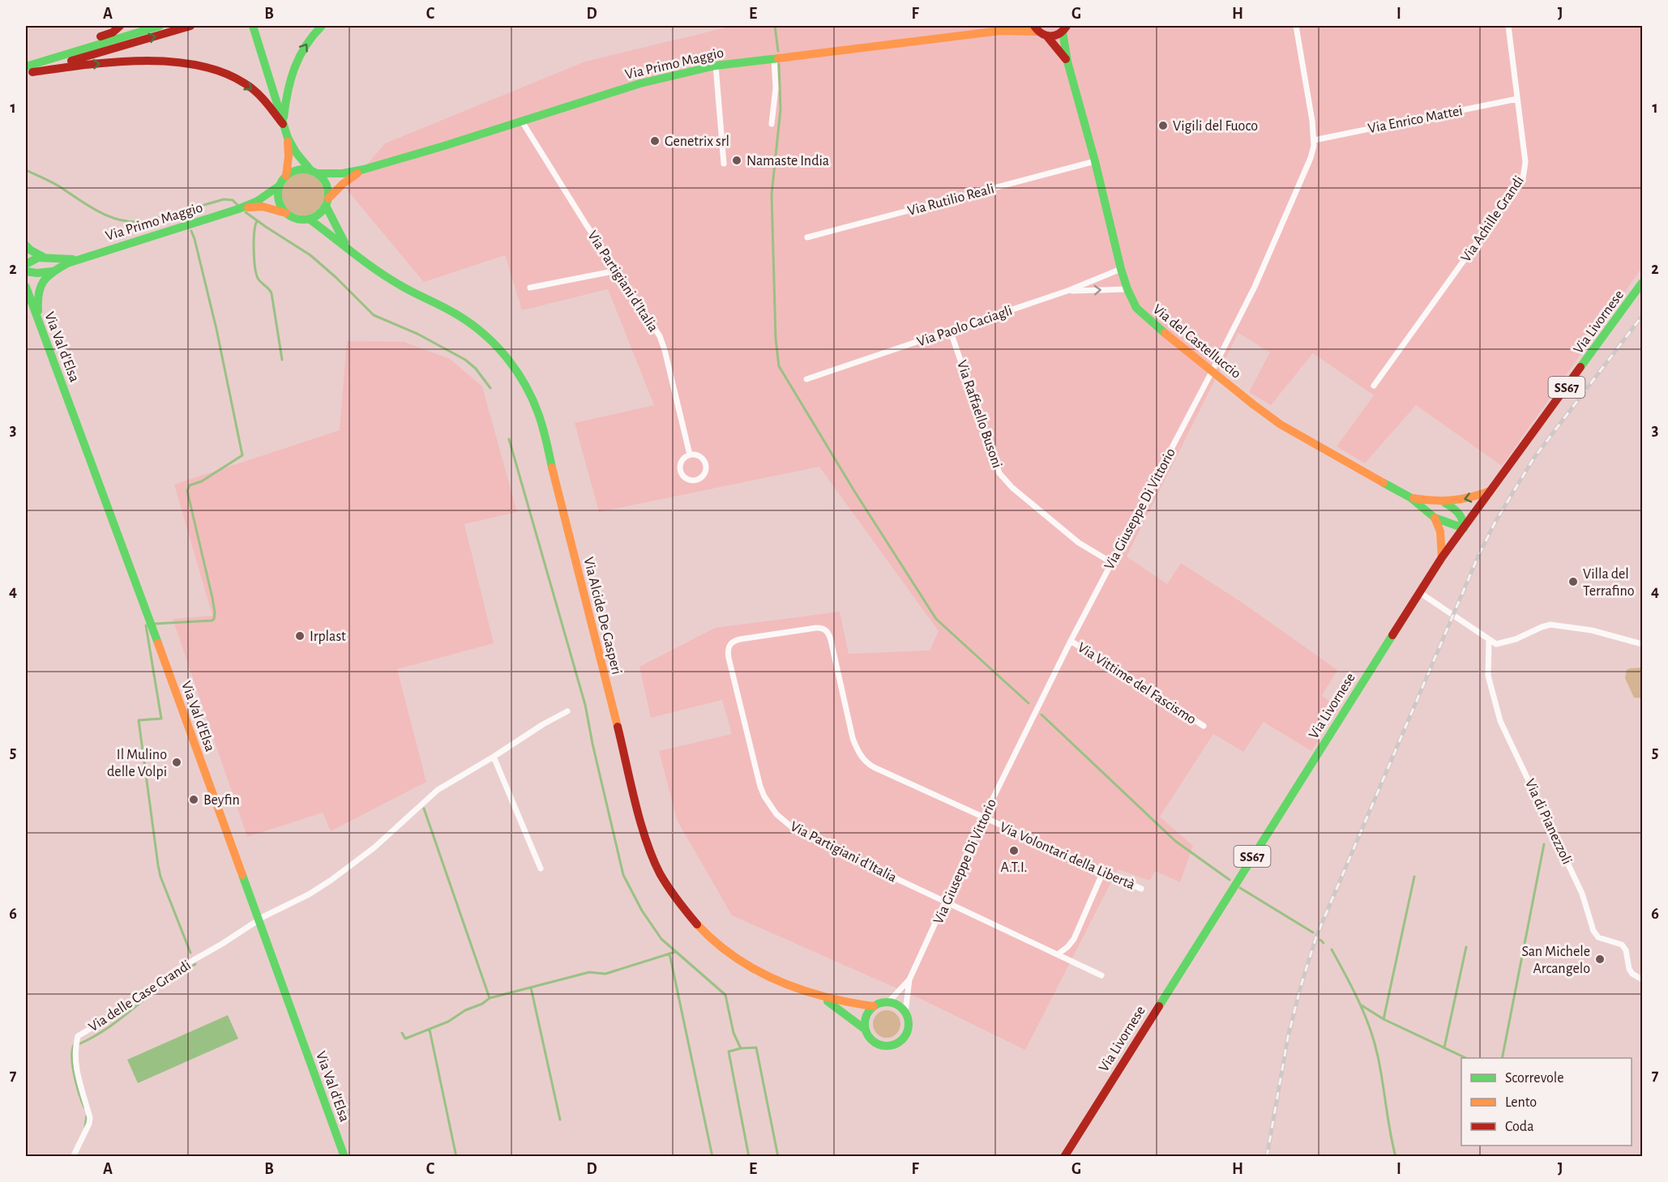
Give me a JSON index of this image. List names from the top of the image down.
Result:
{
  "streets": {
    "main road": [
      "Via Primo Maggio",
      "Via Livornese",
      "Via del Castelluccio",
      "Via Val d'Elsa",
      "SS67",
      "Via Alcide De Gasperi"
    ],
    "street": [
      "Via Enrico Mattei",
      "Via Rutilio Reali",
      "Via Achille Grandi",
      "Via Partigiani d'Italia",
      "Via Paolo Caciagli",
      "Via Raffaello Busoni",
      "Via Giuseppe Di Vittorio",
      "Via Vittime del Fascismo",
      "Via di Pianezzoli",
      "Via Volontari della Libertà",
      "Via delle Case Grandi"
    ]
  },
  "crossings": [
    ["Via Primo Maggio", "Via Partigiani d'Italia"],
    ["Via Primo Maggio", "Via Val d'Elsa"],
    ["Via Primo Maggio", "Via Alcide De Gasperi"],
    ["Via Enrico Mattei", "Via Achille Grandi"],
    ["Via Enrico Mattei", "Via Giuseppe Di Vittorio"],
    ["Via Rutilio Reali", "Via del Castelluccio"],
    ["Via Partigiani d'Italia", "Via Giuseppe Di Vittorio"],
    ["Via Partigiani d'Italia", "Via Volontari della Libertà"],
    ["Via Livornese", "Via del Castelluccio"],
    ["Via Paolo Caciagli", "Via del Castelluccio"],
    ["Via Paolo Caciagli", "Via Raffaello Busoni"],
    ["Via del Castelluccio", "Via Giuseppe Di Vittorio"],
    ["Via Val d'Elsa", "Via delle Case Grandi"],
    ["Via Raffaello Busoni", "Via Giuseppe Di Vittorio"],
    ["Via Giuseppe Di Vittorio", "Via Alcide De Gasperi"],
    ["Via Giuseppe Di Vittorio", "Via Vittime del Fascismo"],
    ["Via Giuseppe Di Vittorio", "Via Volontari della Libertà"]
  ],
  "places": [
    "Vigili del Fuoco",
    "Genetrix srl",
    "Namaste India",
    "Villa del Terrafino",
    "Irplast",
    "Il Mulino delle Volpi",
    "Beyfin",
    "A.T.I.",
    "San Michele Arcangelo"
  ],
  "legend": ["Scorrevole", "Lento", "Coda"],
  "grid": {
    "columns": [
      "A",
      "B",
      "C",
      "D",
      "E",
      "F",
      "G",
      "H",
      "I",
      "J"
    ],
    "rows": [
      "1",
      "2",
      "3",
      "4",
      "5",
      "6",
      "7"
    ]
  }
}
